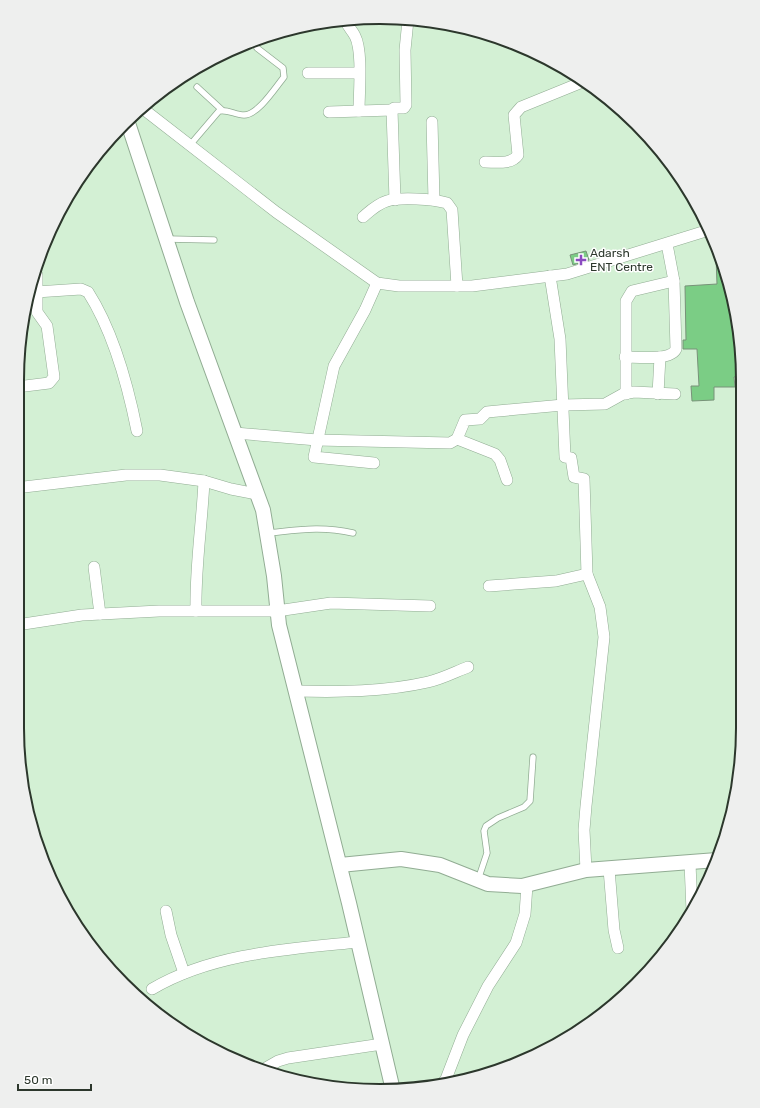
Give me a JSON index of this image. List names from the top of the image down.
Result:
{
  "places": {
    "health": ["Adarsh ENT Centre"]
  },
  "scale_bar": "50 m"
}
